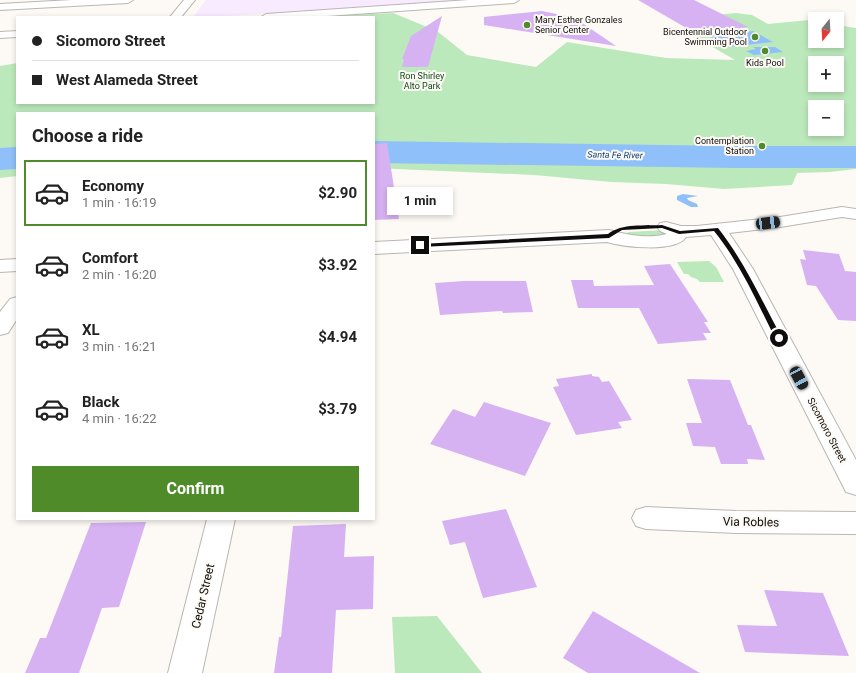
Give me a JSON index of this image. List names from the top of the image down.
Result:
{
  "streets": {
    "street": ["Sicomoro Street", "Via Robles", "Cedar Street"]
  },
  "water": ["Santa Fe River"],
  "parks": ["Ron Shirley Alto Park"],
  "places": [
    "Mary Esther Gonzales Senior Center",
    "Bicentennial Outdoor Swimming Pool",
    "Kids Pool",
    "Contemplation Station"
  ],
  "north": "bottom",
  "page": {
    "map_buttons": ["+", "−"],
    "banner": ["Sicomoro Street", "West Alameda Street"],
    "heading": "Choose a ride",
    "list": [
      {
        "name": "Economy",
        "note": "1 min · 16:19",
        "value": "$2.90"
      },
      {
        "name": "Comfort",
        "note": "2 min · 16:20",
        "value": "$3.92"
      },
      {
        "name": "XL",
        "note": "3 min · 16:21",
        "value": "$4.94"
      },
      {
        "name": "Black",
        "note": "4 min · 16:22",
        "value": "$3.79"
      }
    ],
    "bubble": "1 min",
    "buttons": "Confirm"
  }
}
